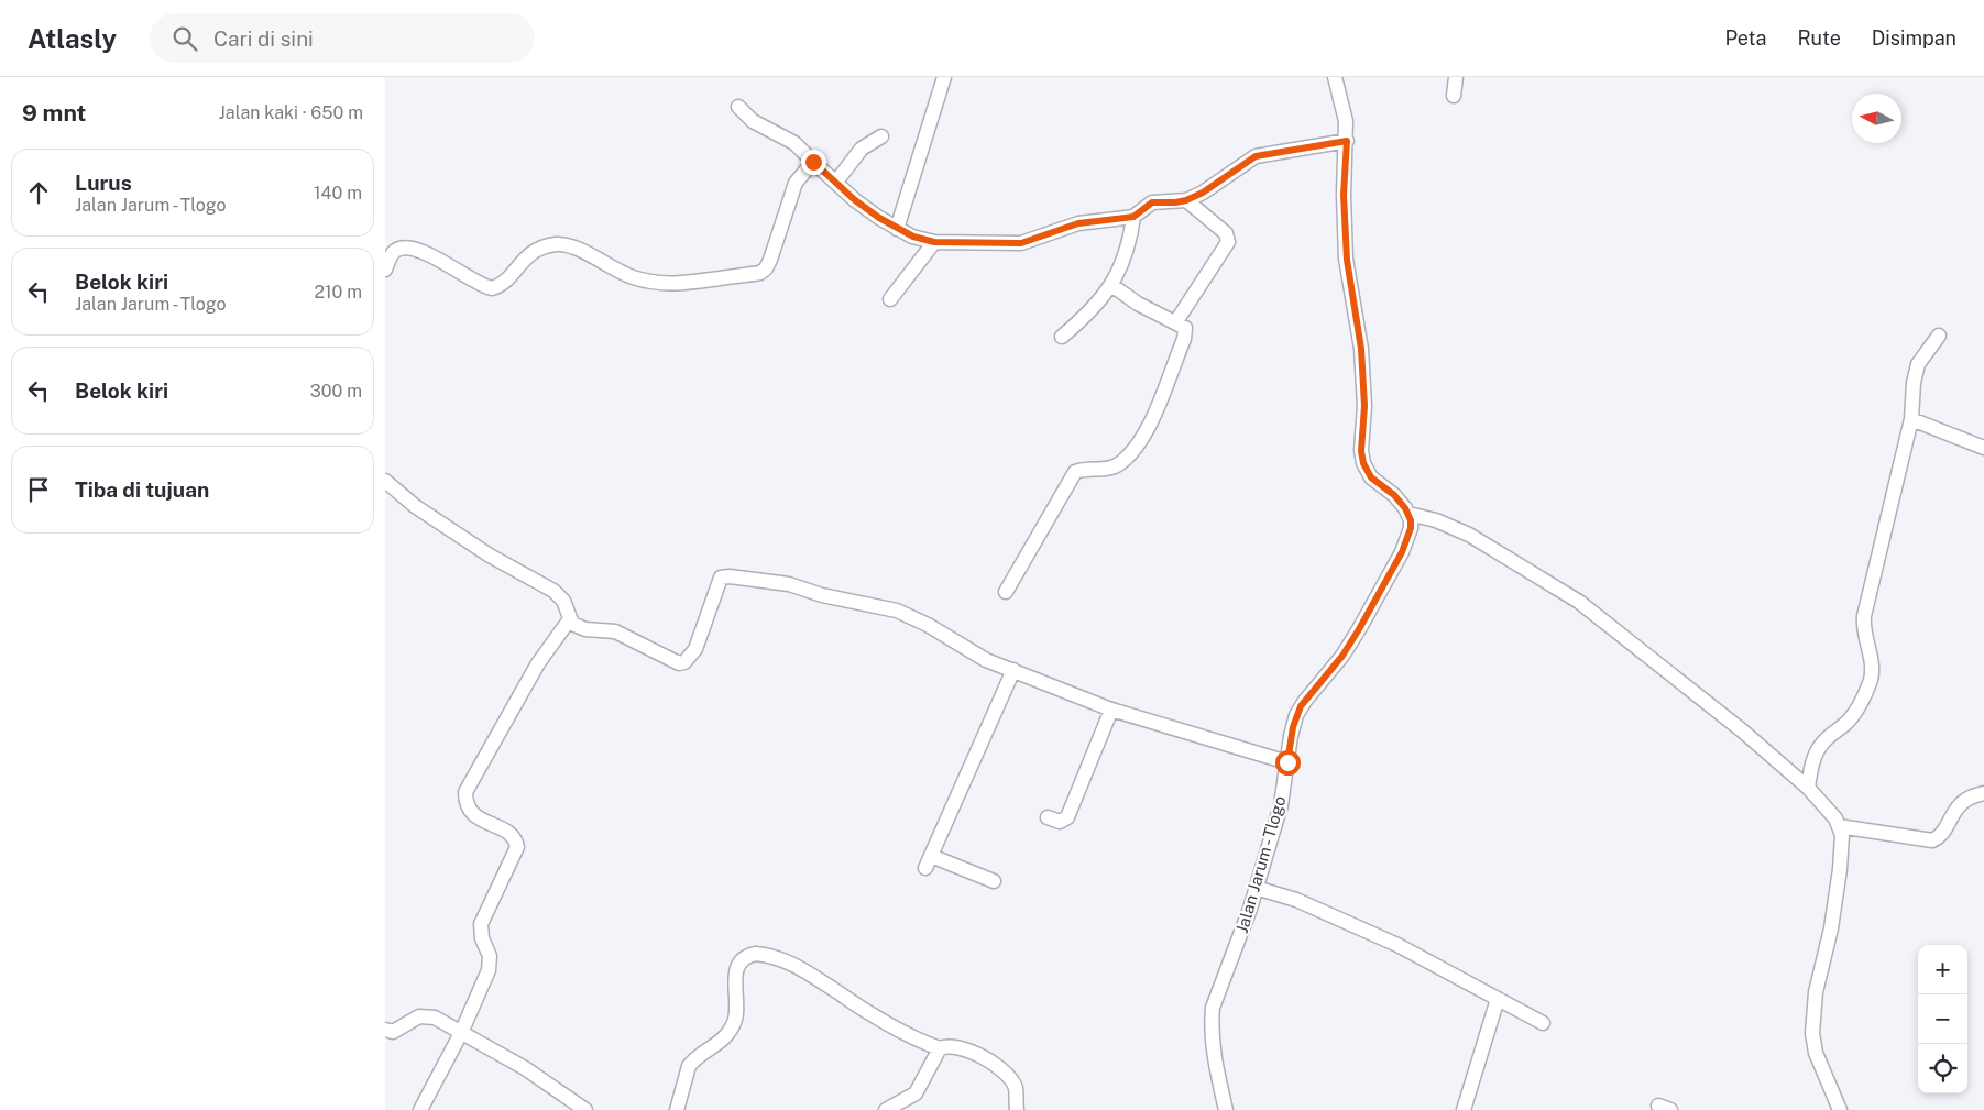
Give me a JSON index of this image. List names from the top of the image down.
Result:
{
  "streets": {
    "street": ["Jalan Jarum - Tlogo"]
  },
  "north": "left",
  "page": {
    "header": "Atlasly",
    "search": "Cari di sini",
    "nav": ["Peta", "Rute", "Disimpan"],
    "heading": ["9 mnt", "Jalan kaki · 650 m"],
    "list": [
      ["Lurus", "Jalan Jarum - Tlogo", "140 m"],
      ["Belok kiri", "Jalan Jarum - Tlogo", "210 m"],
      ["Belok kiri", "300 m"],
      "Tiba di tujuan"
    ],
    "map_buttons": ["+", "−"]
  }
}
